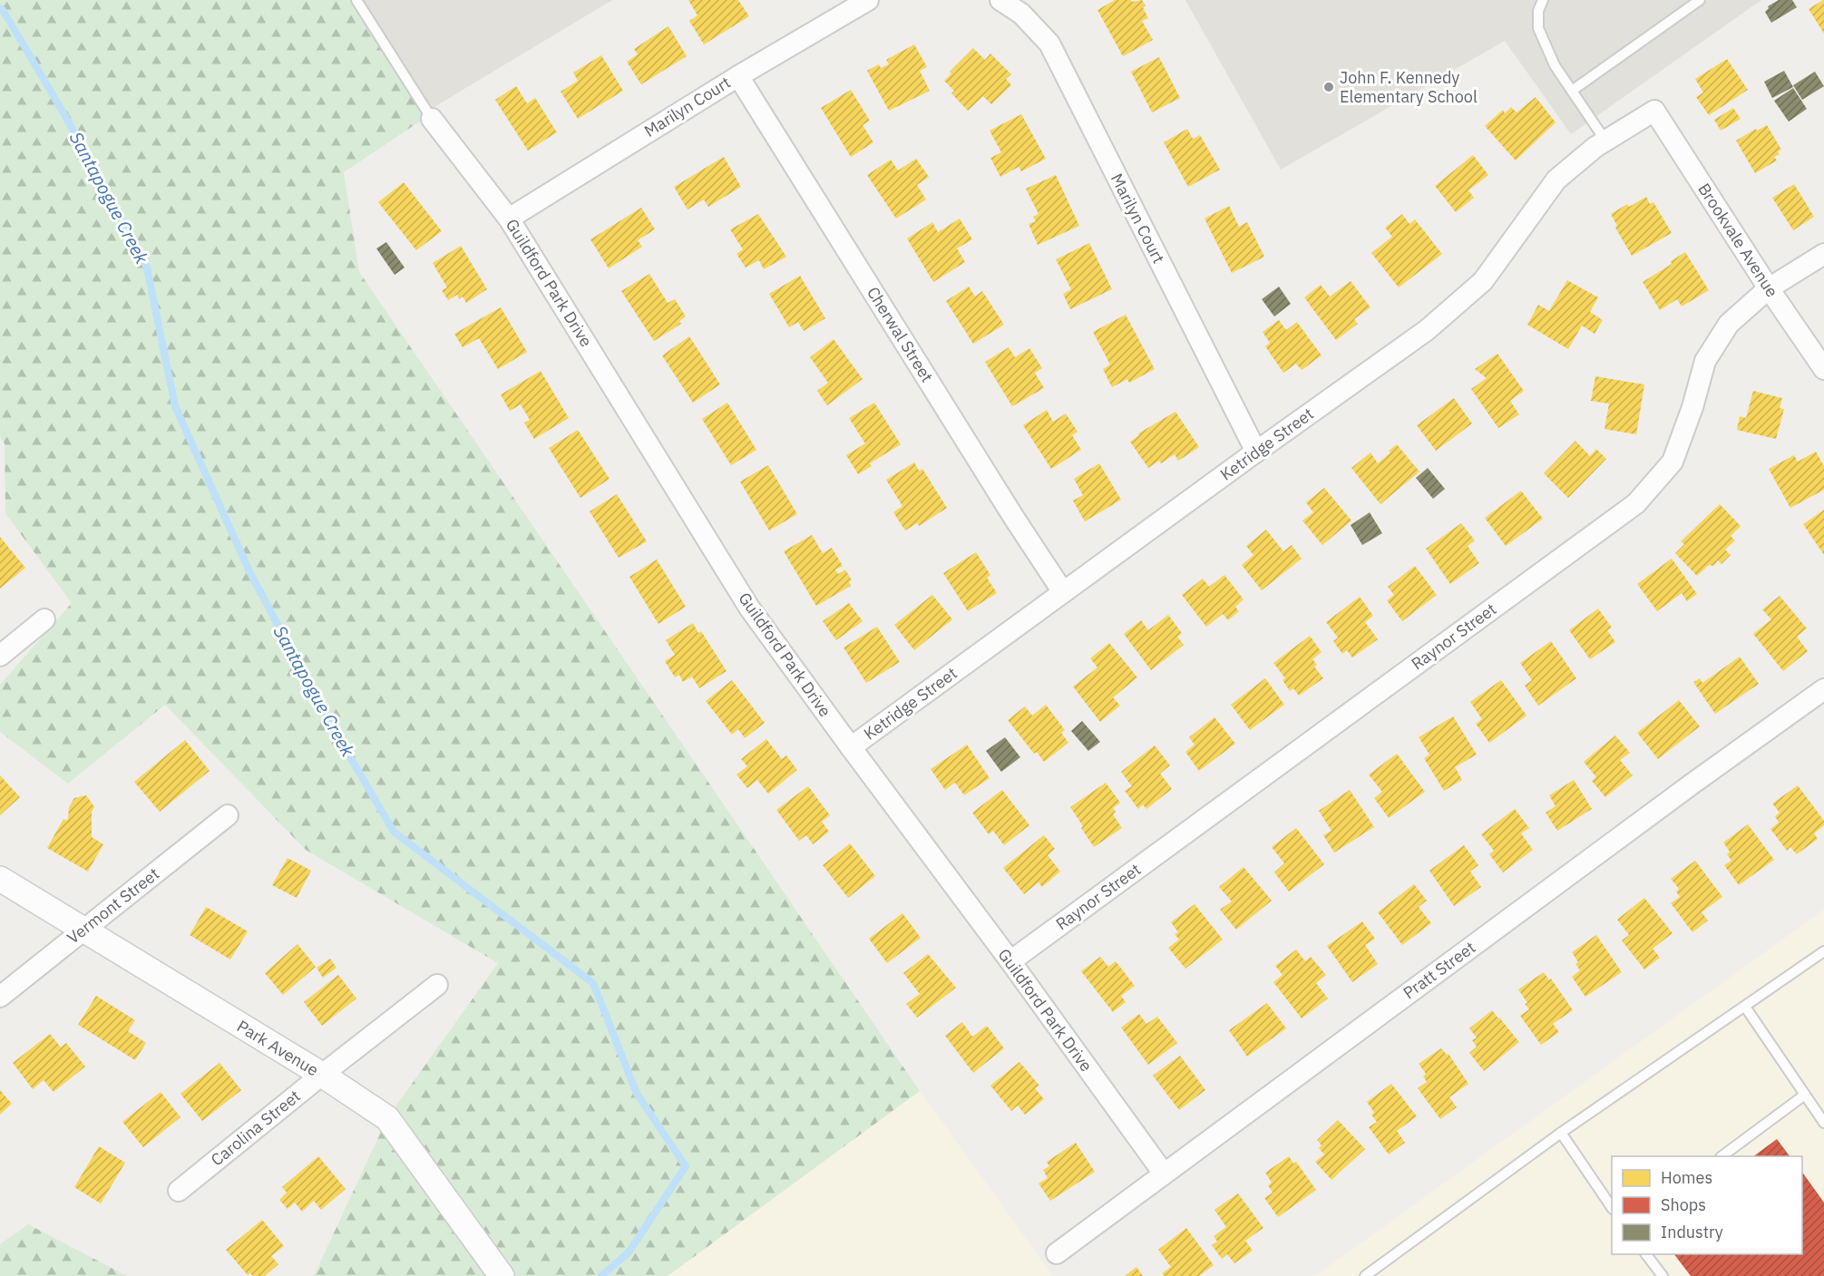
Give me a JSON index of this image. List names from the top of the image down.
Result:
{
  "streets": {
    "street": [
      "Marilyn Court",
      "Brookvale Avenue",
      "Guildford Park Drive",
      "Cherwal Street",
      "Ketridge Street",
      "Raynor Street",
      "Vermont Street",
      "Pratt Street",
      "Park Avenue",
      "Carolina Street"
    ]
  },
  "crossings": [
    ["Marilyn Court", "Guildford Park Drive"],
    ["Marilyn Court", "Cherwal Street"],
    ["Marilyn Court", "Ketridge Street"],
    ["Brookvale Avenue", "Ketridge Street"],
    ["Brookvale Avenue", "Raynor Street"],
    ["Guildford Park Drive", "Ketridge Street"],
    ["Guildford Park Drive", "Raynor Street"],
    ["Guildford Park Drive", "Pratt Street"],
    ["Cherwal Street", "Ketridge Street"],
    ["Vermont Street", "Park Avenue"],
    ["Park Avenue", "Carolina Street"]
  ],
  "water": ["Santapogue Creek"],
  "places": ["John F. Kennedy Elementary School"],
  "legend": ["Homes", "Shops", "Industry"]
}
